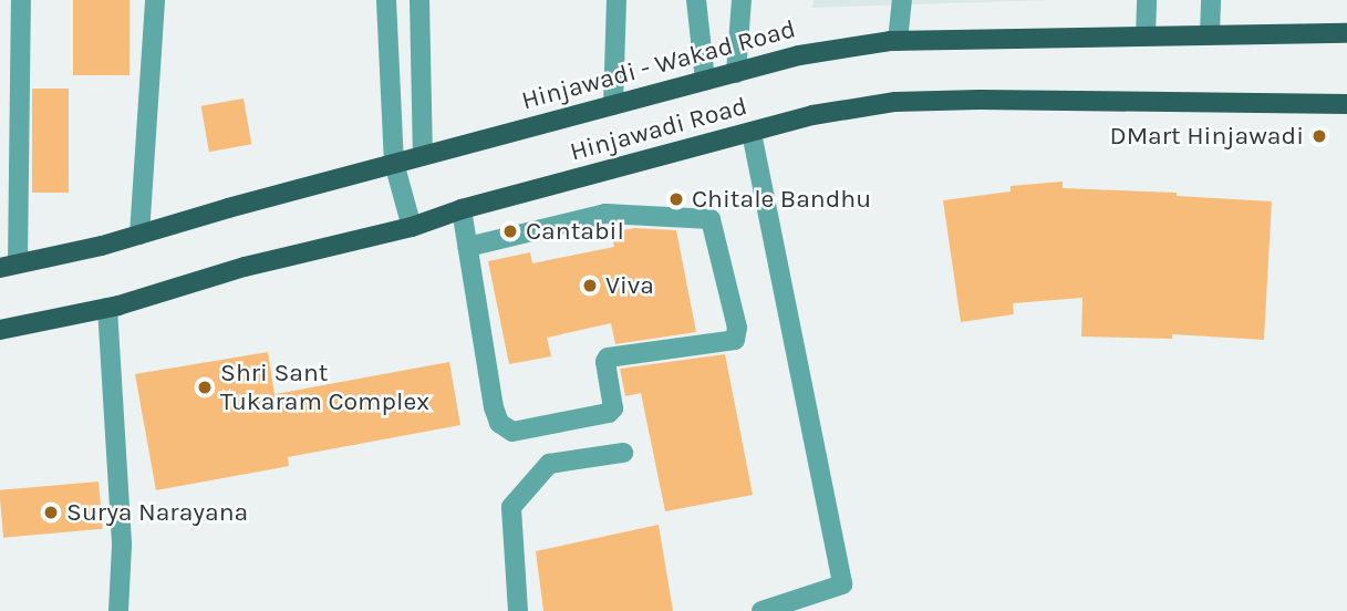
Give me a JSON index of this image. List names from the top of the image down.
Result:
{
  "streets": {
    "main road": ["Hinjawadi - Wakad Road", "Hinjawadi Road"]
  },
  "places": [
    "DMart Hinjawadi",
    "Chitale Bandhu",
    "Cantabil",
    "Viva",
    "Shri Sant Tukaram Complex",
    "Surya Narayana"
  ]
}
